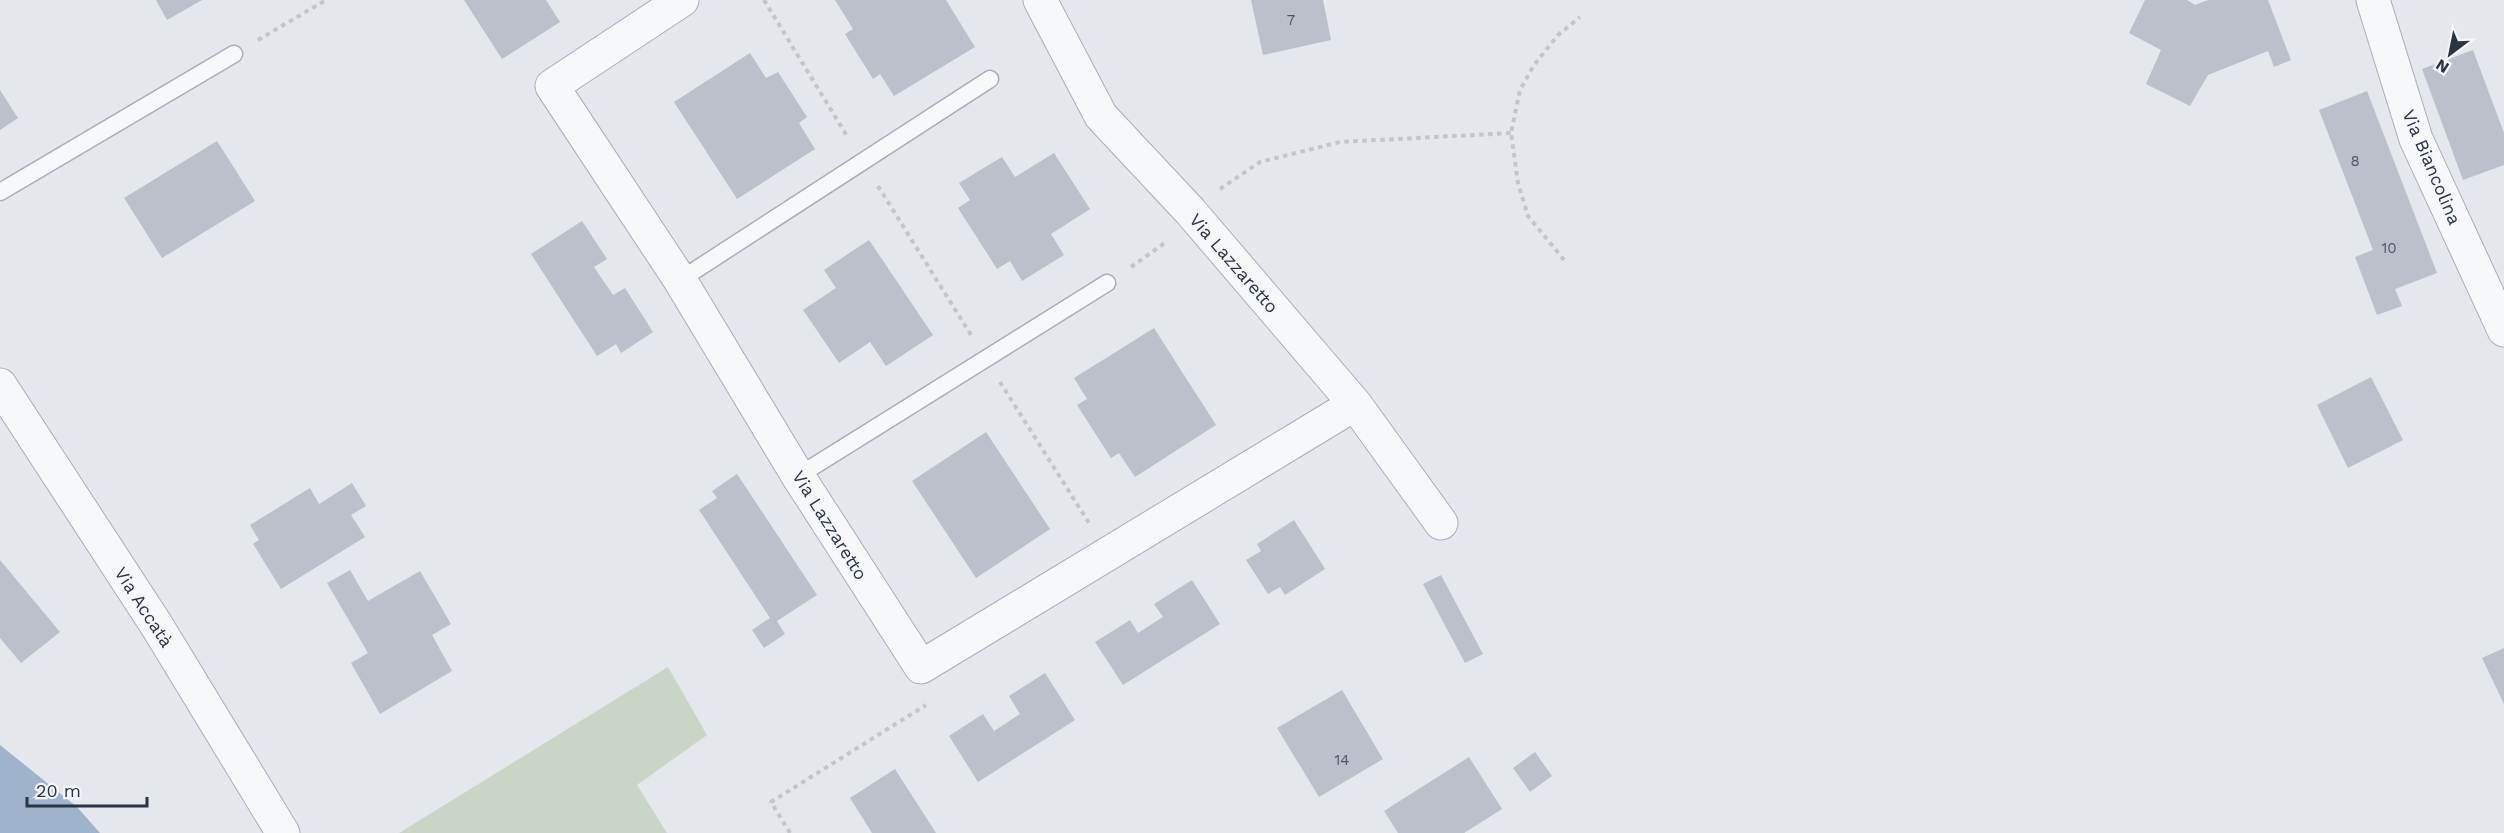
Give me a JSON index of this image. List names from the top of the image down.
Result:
{
  "streets": {
    "street": ["Via Biancolina", "Via Lazzaretto", "Via Accatà"]
  },
  "house_numbers": [
    "7",
    "8",
    "10",
    "14"
  ],
  "scale_bar": "20 m",
  "north": "bottom left"
}
